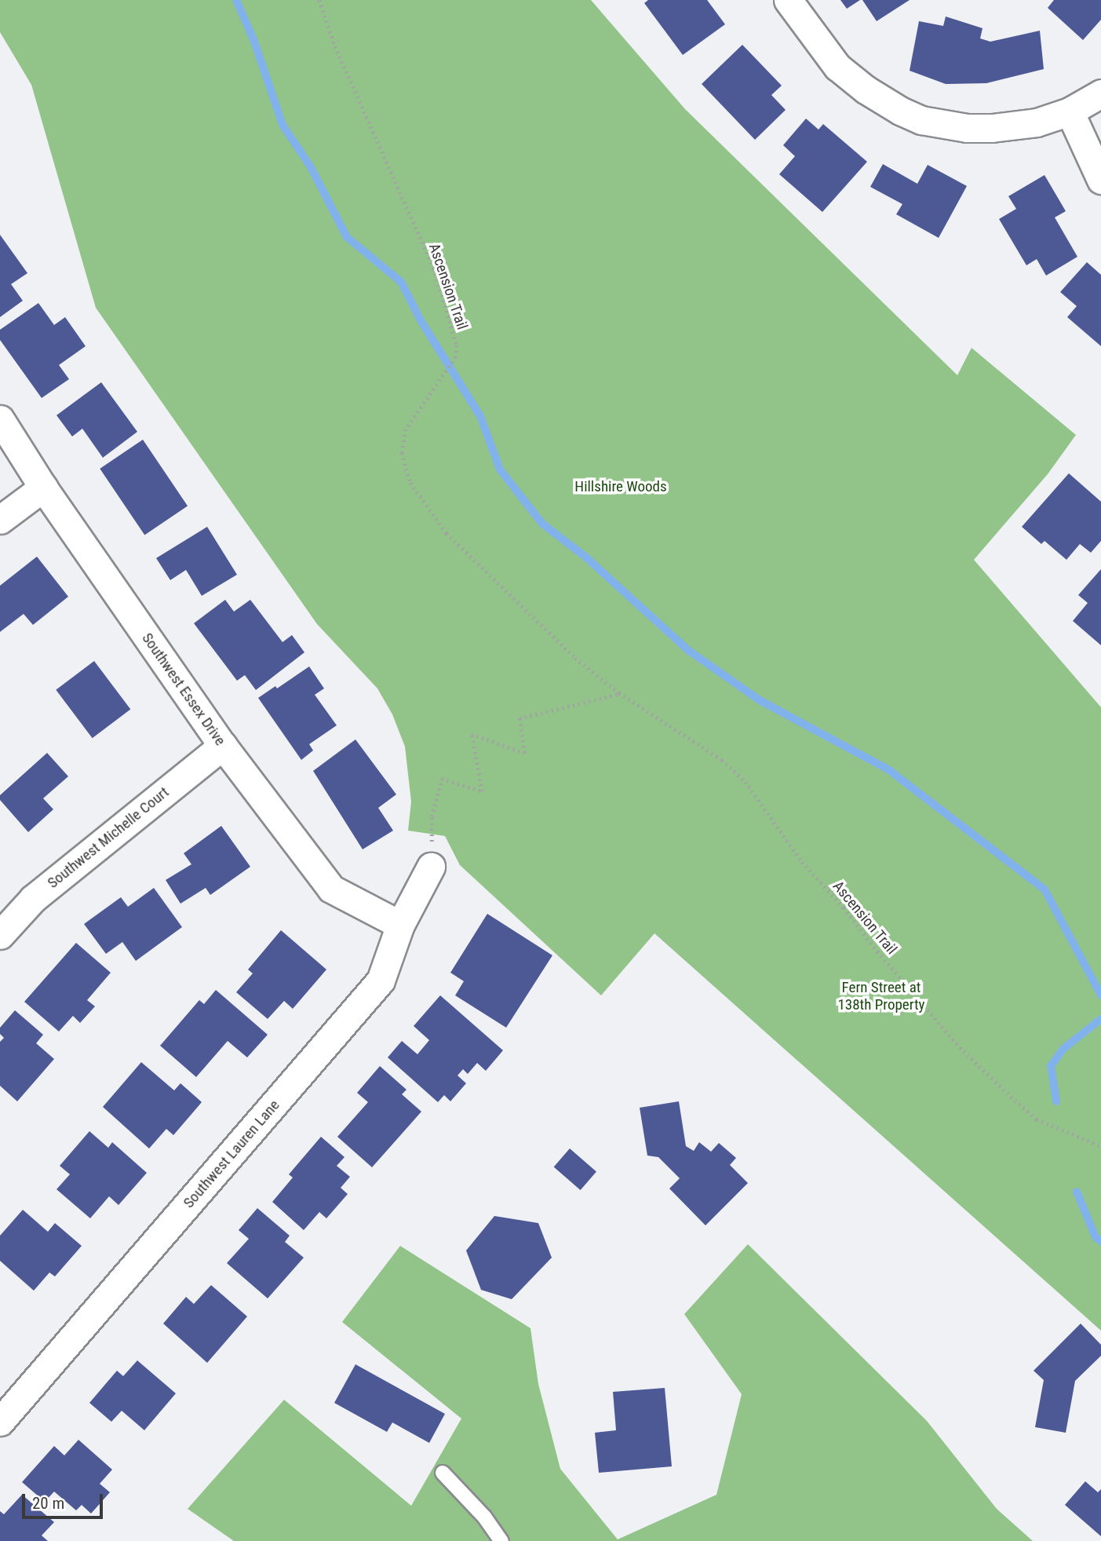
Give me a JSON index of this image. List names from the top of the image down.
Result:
{
  "streets": {
    "street": ["Southwest Essex Drive", "Southwest Michelle Court", "Southwest Lauren Lane"],
    "path": ["Ascension Trail"]
  },
  "crossings": [
    ["Southwest Essex Drive", "Southwest Michelle Court"],
    ["Southwest Essex Drive", "Southwest Lauren Lane"]
  ],
  "parks": ["Hillshire Woods", "Fern Street at 138th Property"],
  "scale_bar": "20 m"
}
